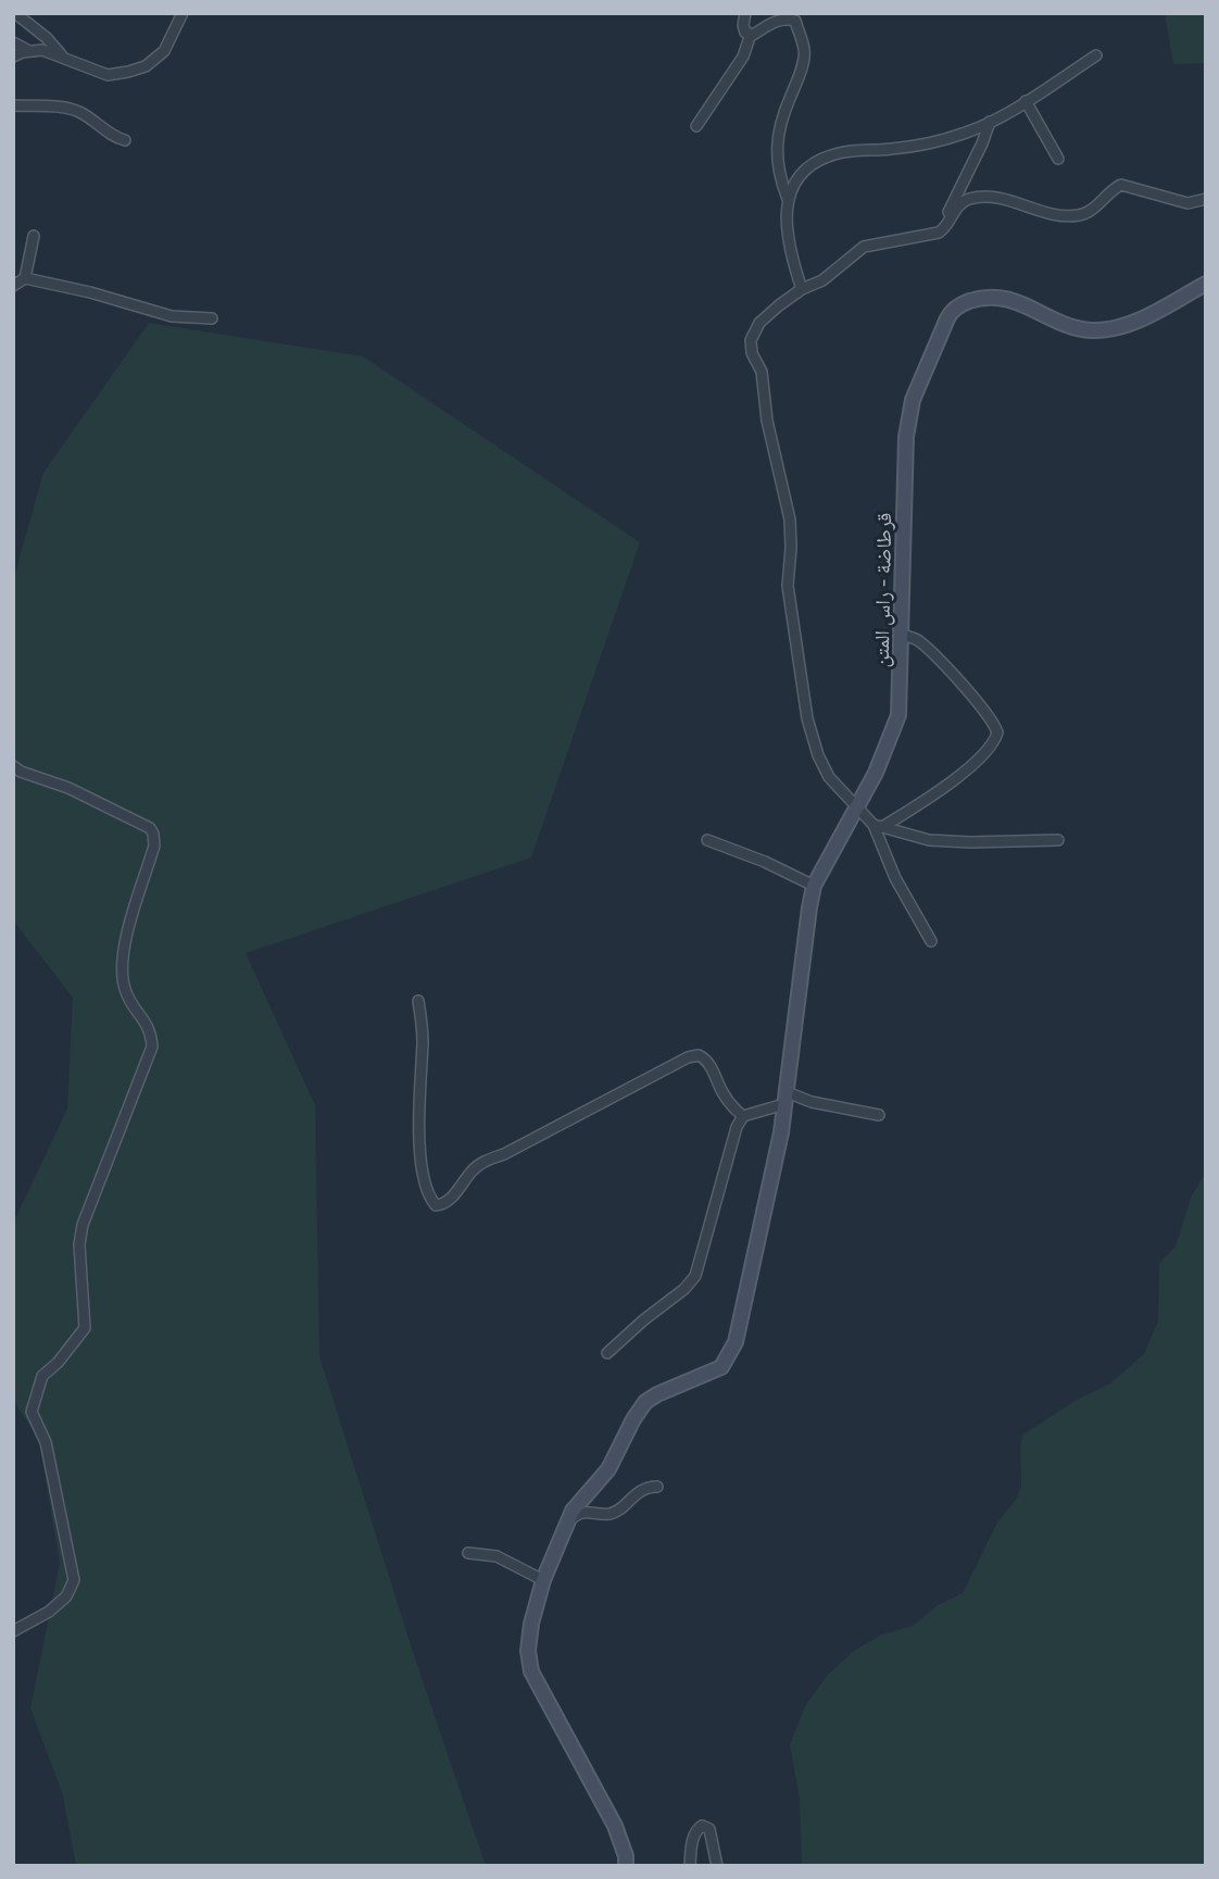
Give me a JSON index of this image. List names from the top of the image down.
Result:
{
  "streets": {
    "main road": ["قرطاضة - راس المتن"]
  }
}
